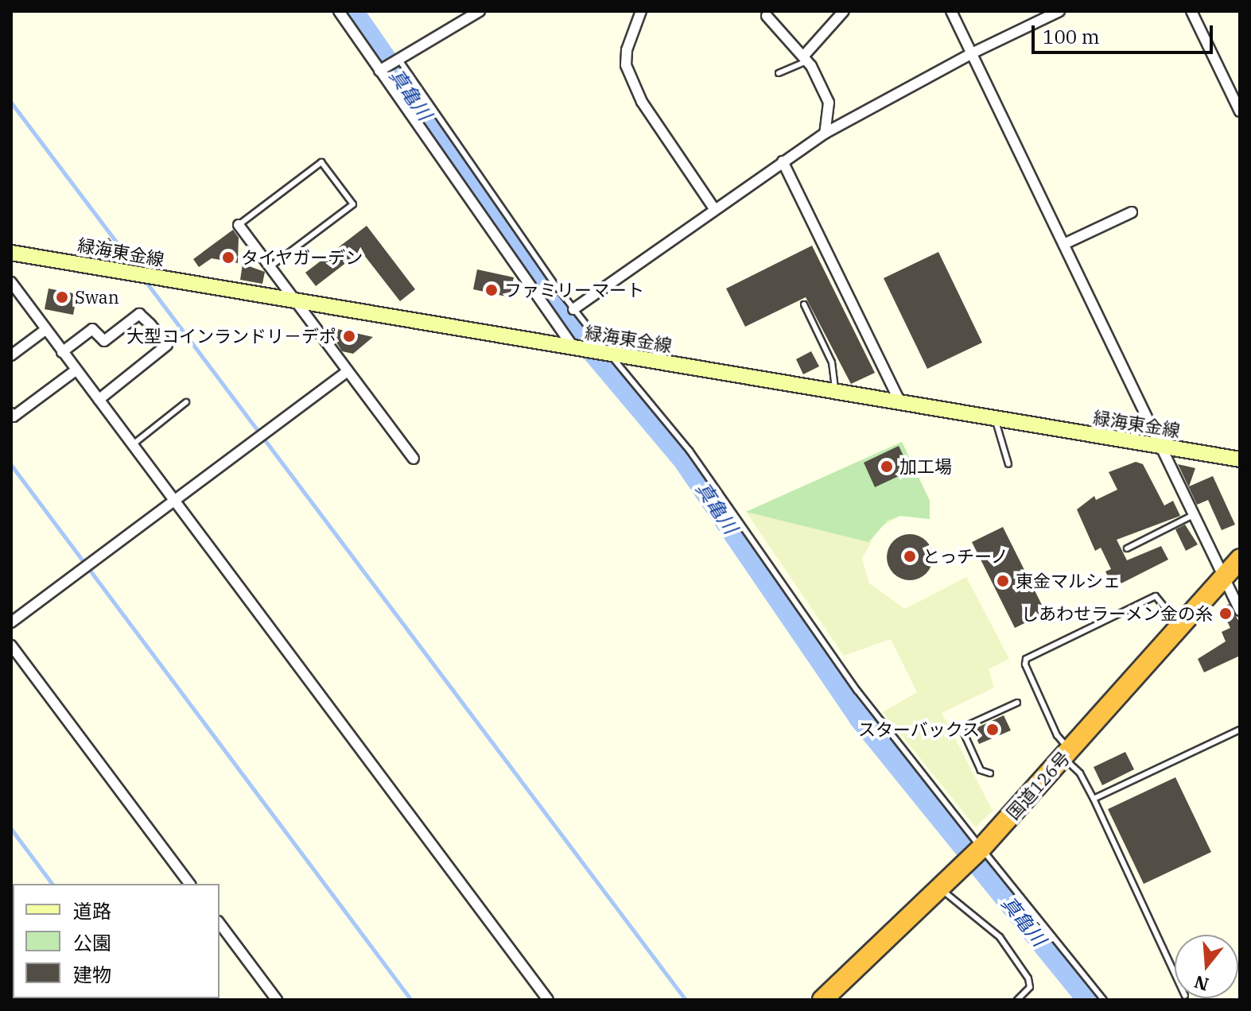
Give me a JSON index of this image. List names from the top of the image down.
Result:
{
  "streets": {
    "highway": ["国道126号"],
    "main road": ["緑海東金線"]
  },
  "water": ["真亀川"],
  "places": [
    "タイヤガーデン",
    "ファミリーマート",
    "Swan",
    "大型コインランドリ－デポ",
    "加工場",
    "とっチーノ",
    "東金マルシェ",
    "しあわせラーメン金の糸",
    "スターバックス"
  ],
  "legend": ["道路", "公園", "建物"],
  "scale_bar": "100 m",
  "north": "bottom"
}
